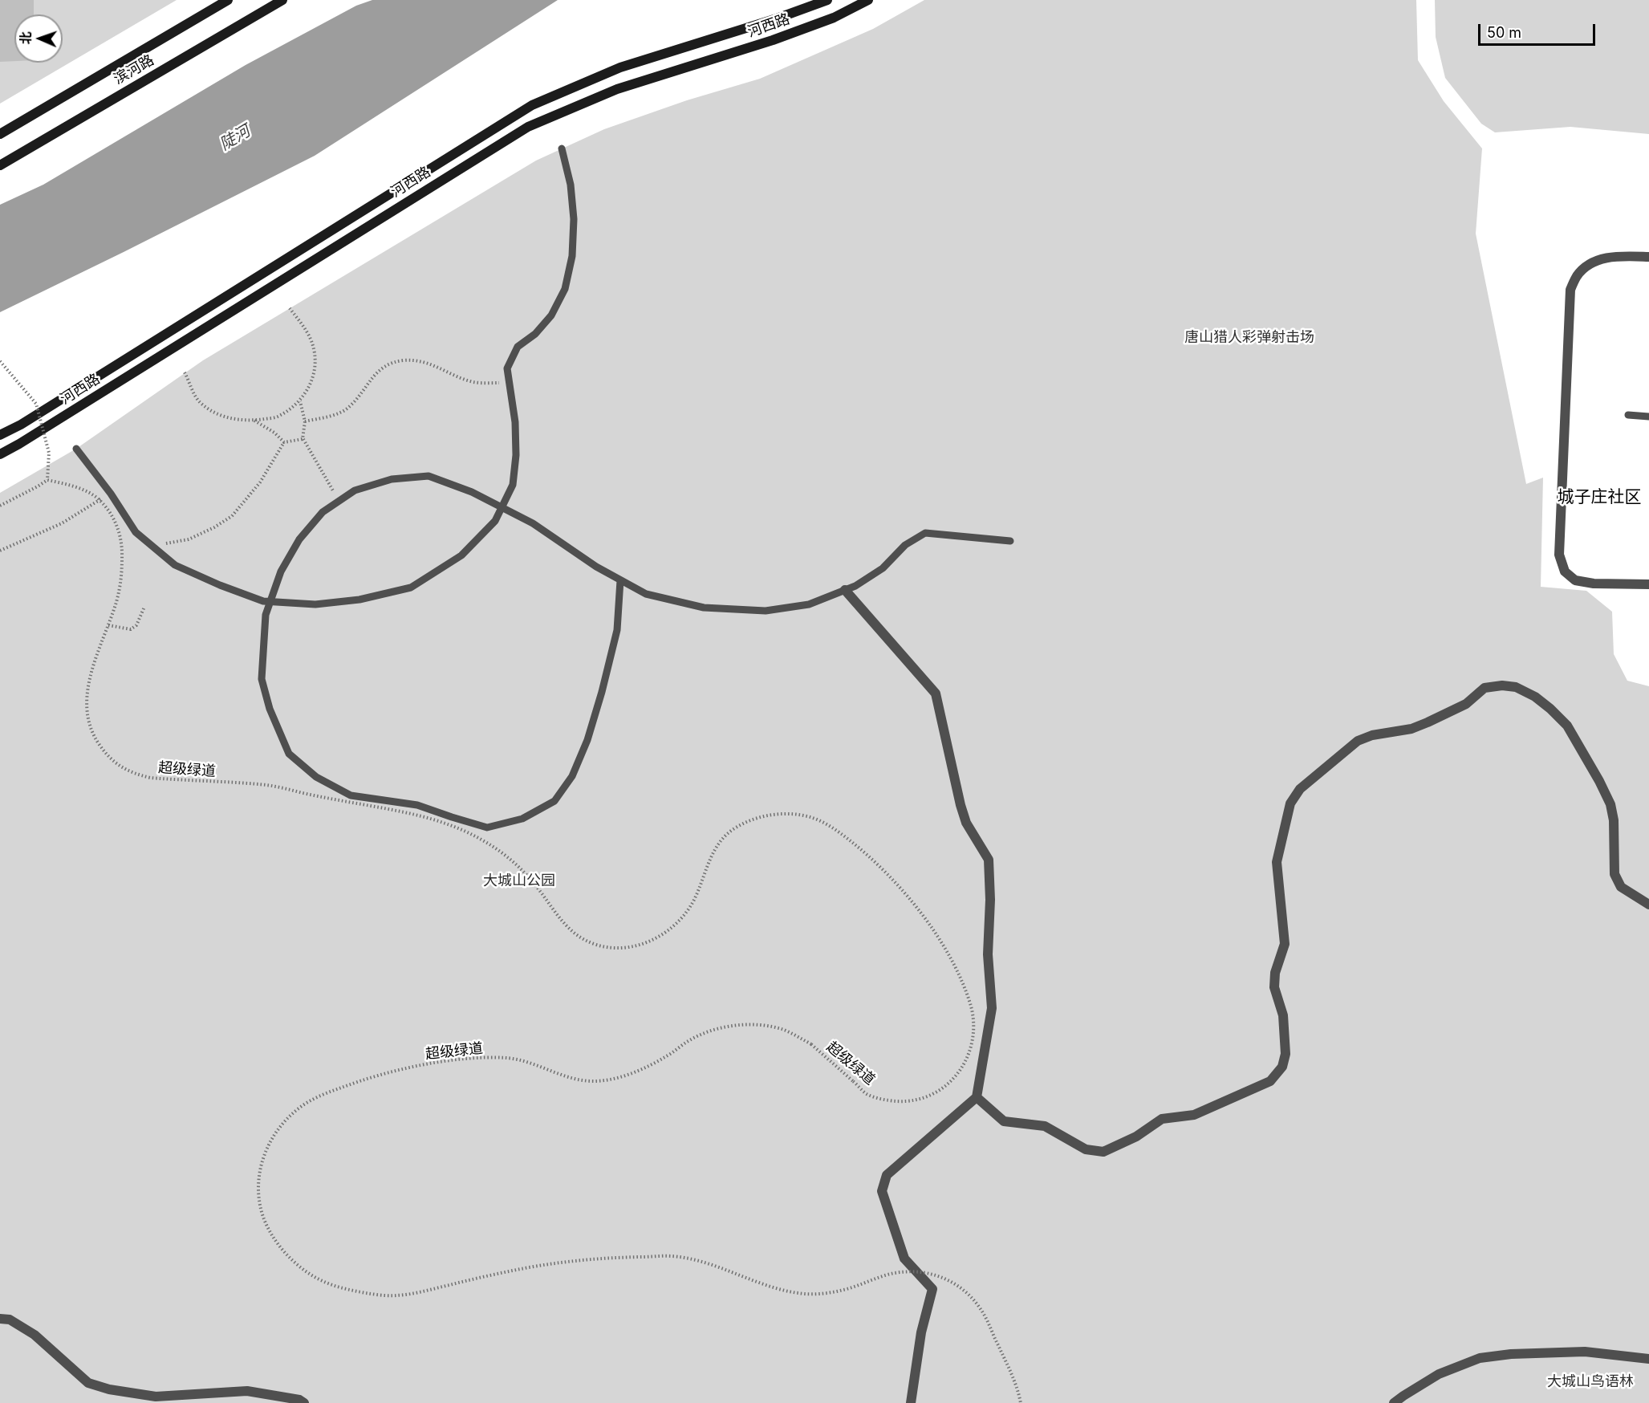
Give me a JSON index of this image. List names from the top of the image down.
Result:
{
  "streets": {
    "street": ["河西路", "滨河路"],
    "path": ["超级绿道"]
  },
  "districts": ["城子庄社区"],
  "water": ["陡河"],
  "parks": ["唐山猎人彩弹射击场", "大城山公园", "大城山鸟语林"],
  "scale_bar": "50 m",
  "north": "left"
}
